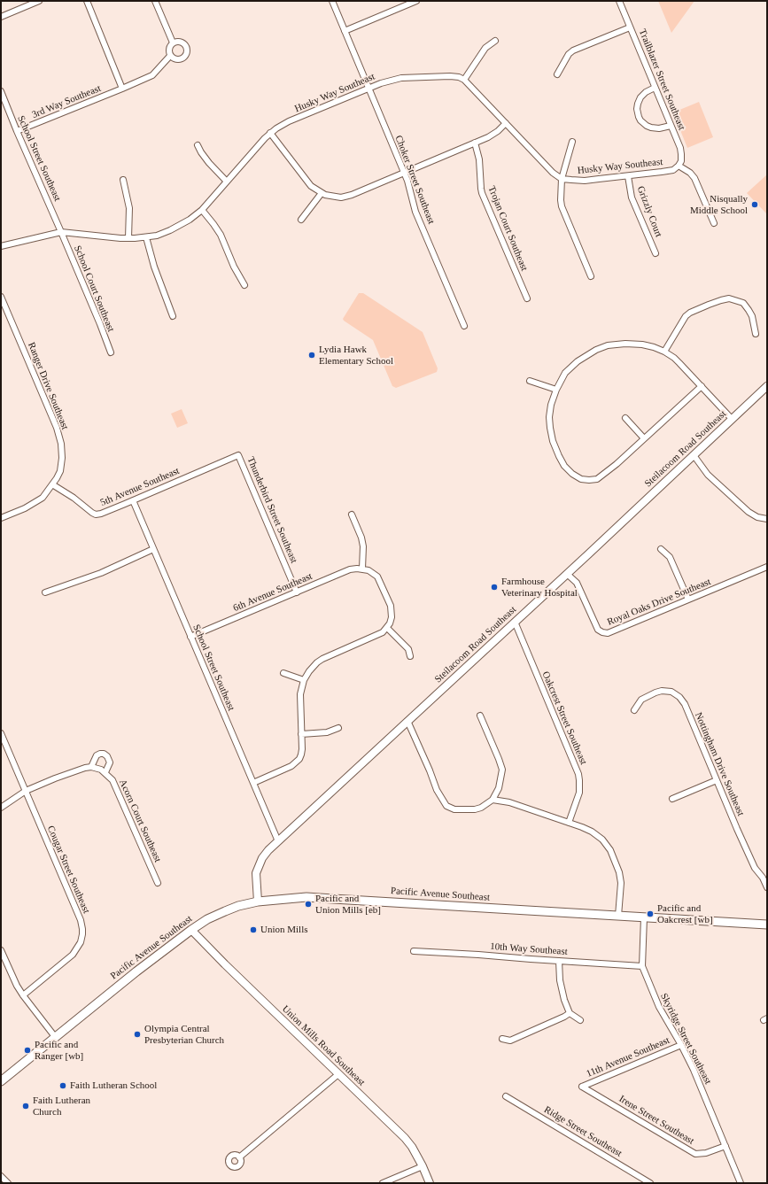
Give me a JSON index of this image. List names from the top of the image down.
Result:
{
  "streets": {
    "main road": ["Pacific Avenue Southeast"],
    "street": [
      "Trailblazer Street Southeast",
      "Husky Way Southeast",
      "3rd Way Southeast",
      "School Street Southeast",
      "Choker Street Southeast",
      "Grizzly Court",
      "Trojan Court Southeast",
      "School Court Southeast",
      "Ranger Drive Southeast",
      "Steilacoom Road Southeast",
      "5th Avenue Southeast",
      "Thunderbird Street Southeast",
      "6th Avenue Southeast",
      "Royal Oaks Drive Southeast",
      "Oakcrest Street Southeast",
      "Nottingham Drive Southeast",
      "Acorn Court Southeast",
      "Cougar Street Southeast",
      "10th Way Southeast",
      "Skyridge Street Southeast",
      "Union Mills Road Southeast",
      "11th Avenue Southeast",
      "Irene Street Southeast",
      "Ridge Street Southeast"
    ]
  },
  "crossings": [
    ["Trailblazer Street Southeast", "Husky Way Southeast"],
    ["Husky Way Southeast", "School Street Southeast"],
    ["Husky Way Southeast", "Choker Street Southeast"],
    ["Husky Way Southeast", "Grizzly Court"],
    ["Husky Way Southeast", "School Court Southeast"],
    ["3rd Way Southeast", "School Street Southeast"],
    ["School Street Southeast", "School Court Southeast"],
    ["School Street Southeast", "Steilacoom Road Southeast"],
    ["School Street Southeast", "5th Avenue Southeast"],
    ["School Street Southeast", "6th Avenue Southeast"],
    ["Ranger Drive Southeast", "5th Avenue Southeast"],
    ["Steilacoom Road Southeast", "Royal Oaks Drive Southeast"],
    ["Steilacoom Road Southeast", "Oakcrest Street Southeast"],
    ["Steilacoom Road Southeast", "Pacific Avenue Southeast"],
    ["5th Avenue Southeast", "Thunderbird Street Southeast"],
    ["Thunderbird Street Southeast", "6th Avenue Southeast"],
    ["Pacific Avenue Southeast", "Skyridge Street Southeast"],
    ["Pacific Avenue Southeast", "Union Mills Road Southeast"],
    ["10th Way Southeast", "Skyridge Street Southeast"],
    ["Skyridge Street Southeast", "11th Avenue Southeast"],
    ["Skyridge Street Southeast", "Irene Street Southeast"],
    ["11th Avenue Southeast", "Irene Street Southeast"]
  ],
  "places": [
    "Nisqually Middle School",
    "Lydia Hawk Elementary School",
    "Farmhouse Veterinary Hospital",
    "Pacific and Union Mills [eb]",
    "Pacific and Oakcrest [wb]",
    "Union Mills",
    "Olympia Central Presbyterian Church",
    "Pacific and Ranger [wb]",
    "Faith Lutheran School",
    "Faith Lutheran Church"
  ]
}
